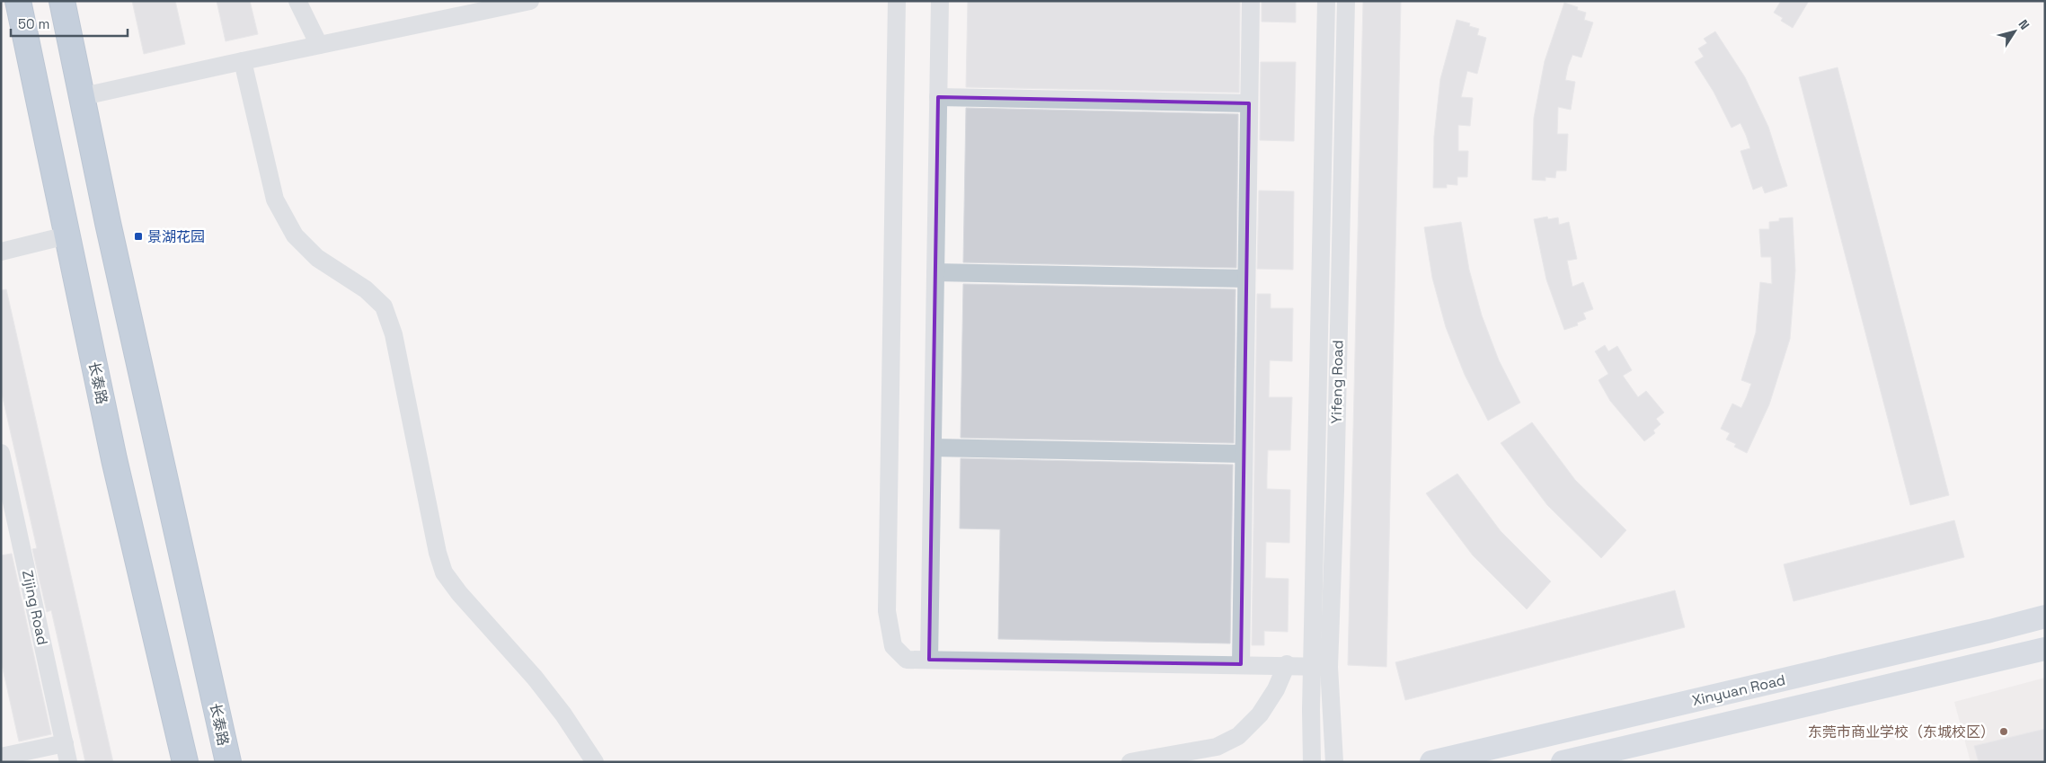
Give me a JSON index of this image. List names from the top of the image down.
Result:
{
  "streets": {
    "highway": ["长泰路"],
    "main road": ["Xinyuan Road"],
    "street": ["Yifeng Road", "Zijing Road"]
  },
  "places": {
    "transit": ["景湖花园"],
    "other": ["东莞市商业学校（东城校区）"]
  },
  "scale_bar": "50 m",
  "north": "top right"
}
